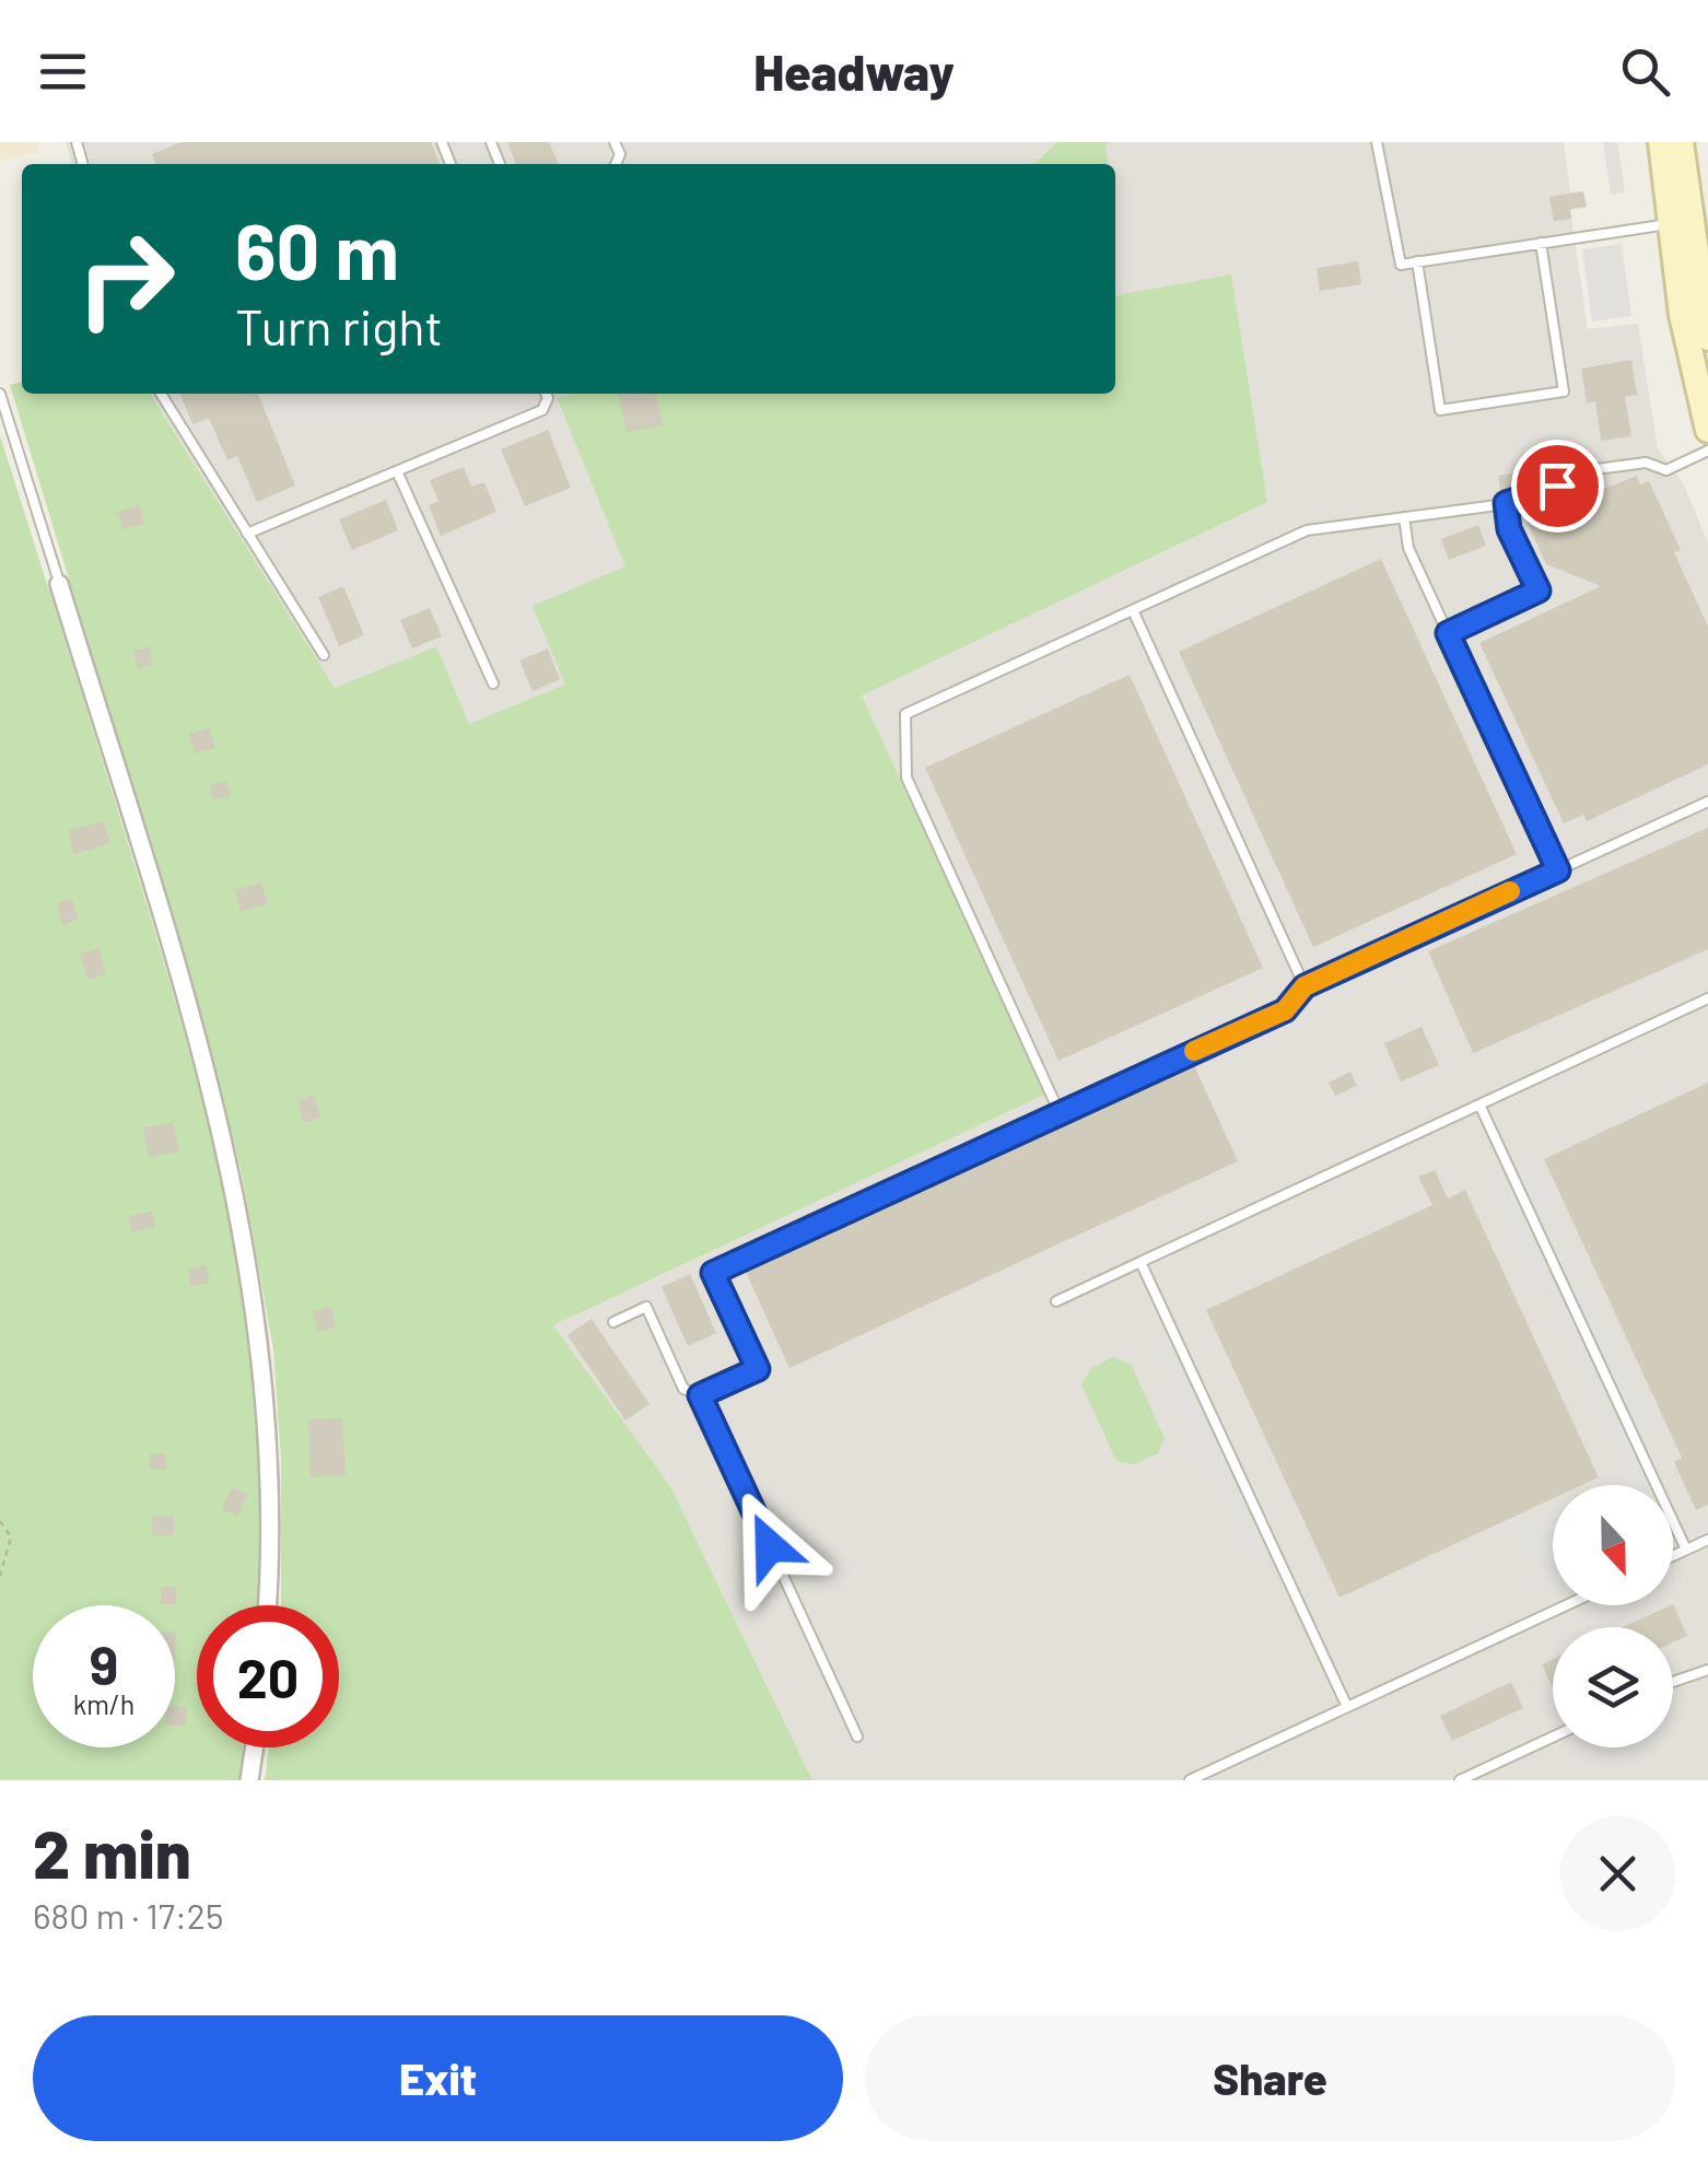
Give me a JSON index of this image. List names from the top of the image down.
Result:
{
  "north": "bottom",
  "page": {
    "header": "Headway",
    "turn": ["60 m", "Turn right"],
    "speed": "9 km/h",
    "limit": "20",
    "heading": ["2 min", "680 m · 17:25"],
    "buttons": ["Exit", "Share"]
  }
}
